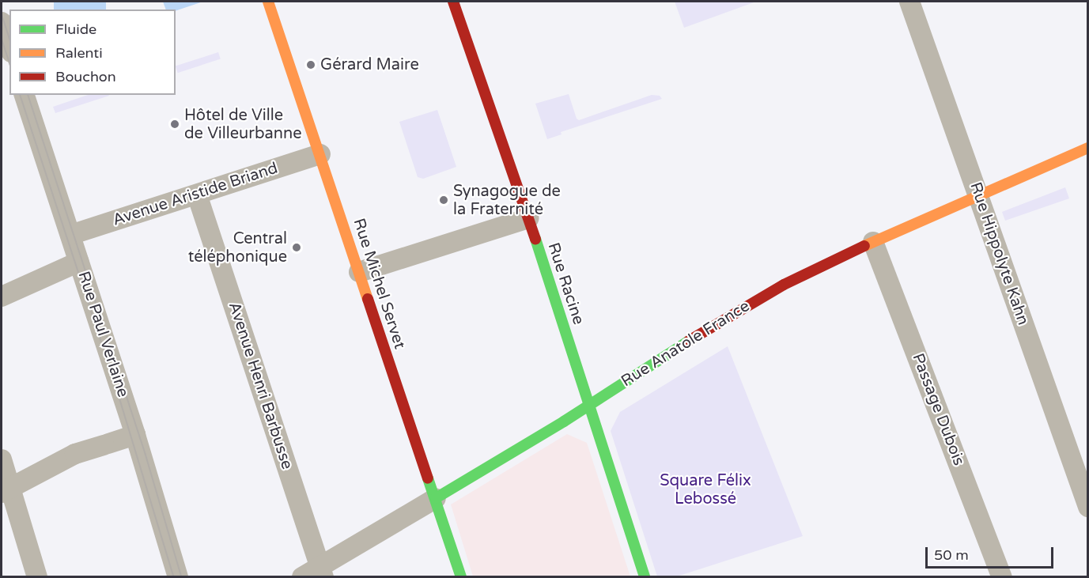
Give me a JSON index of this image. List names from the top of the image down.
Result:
{
  "streets": {
    "street": [
      "Avenue Aristide Briand",
      "Rue Hippolyte Kahn",
      "Rue Michel Servet",
      "Rue Racine",
      "Rue Paul Verlaine",
      "Rue Anatole France",
      "Avenue Henri Barbusse",
      "Passage Dubois"
    ]
  },
  "crossings": [
    ["Avenue Aristide Briand", "Rue Michel Servet"],
    ["Avenue Aristide Briand", "Rue Paul Verlaine"],
    ["Avenue Aristide Briand", "Avenue Henri Barbusse"],
    ["Rue Hippolyte Kahn", "Rue Anatole France"],
    ["Rue Michel Servet", "Rue Anatole France"],
    ["Rue Racine", "Rue Anatole France"],
    ["Rue Anatole France", "Avenue Henri Barbusse"],
    ["Rue Anatole France", "Passage Dubois"]
  ],
  "parks": ["Square Félix Lebossé"],
  "places": [
    "Gérard Maire",
    "Hôtel de Ville de Villeurbanne",
    "Synagogue de la Fraternité",
    "Central téléphonique"
  ],
  "legend": ["Fluide", "Ralenti", "Bouchon"],
  "scale_bar": "50 m"
}
